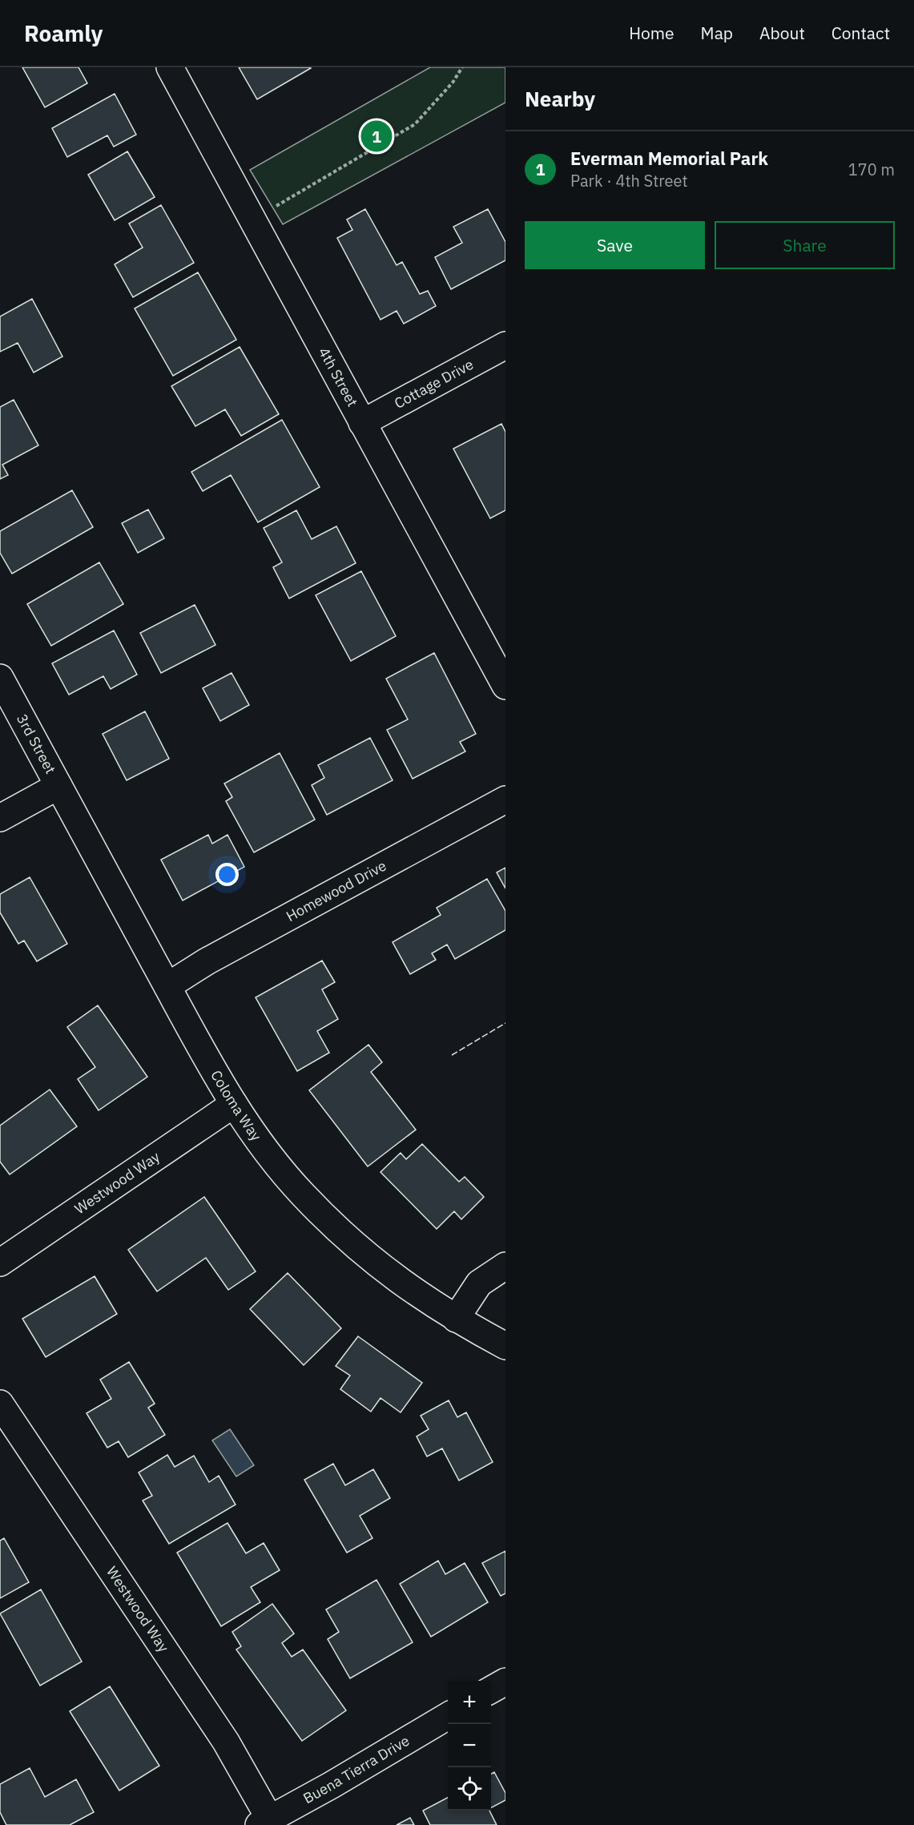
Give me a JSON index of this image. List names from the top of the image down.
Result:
{
  "streets": {
    "street": [
      "4th Street",
      "Cottage Drive",
      "3rd Street",
      "Homewood Drive",
      "Coloma Way",
      "Westwood Way",
      "Buena Tierra Drive"
    ]
  },
  "crossings": [
    ["4th Street", "Cottage Drive"],
    ["3rd Street", "Coloma Way"],
    ["Homewood Drive", "Coloma Way"],
    ["Coloma Way", "Westwood Way"],
    ["Westwood Way", "Buena Tierra Drive"]
  ],
  "page": {
    "header": "Roamly",
    "nav": [
      "Home",
      "Map",
      "About",
      "Contact"
    ],
    "heading": "Nearby",
    "pins": "1",
    "list": [
      {
        "mark": "1",
        "name": "Everman Memorial Park",
        "note": "Park · 4th Street",
        "value": "170 m"
      }
    ],
    "buttons": ["Save", "Share"],
    "map_buttons": ["+", "−"]
  }
}
